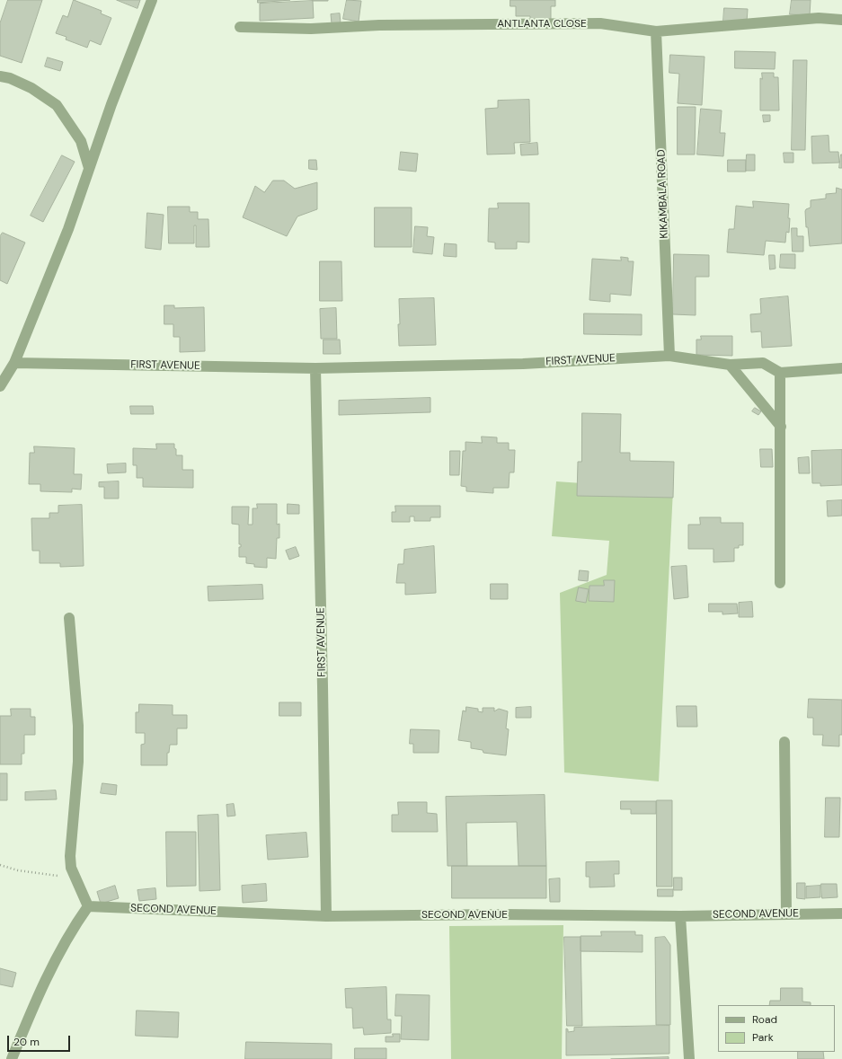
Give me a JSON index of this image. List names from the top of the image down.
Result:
{
  "streets": {
    "street": [
      "ANTLANTA CLOSE",
      "KIKAMBALA ROAD",
      "FIRST AVENUE",
      "SECOND AVENUE"
    ]
  },
  "crossings": [
    ["ANTLANTA CLOSE", "KIKAMBALA ROAD"],
    ["KIKAMBALA ROAD", "FIRST AVENUE"],
    ["FIRST AVENUE", "SECOND AVENUE"]
  ],
  "legend": ["Road", "Park"],
  "scale_bar": "20 m"
}
